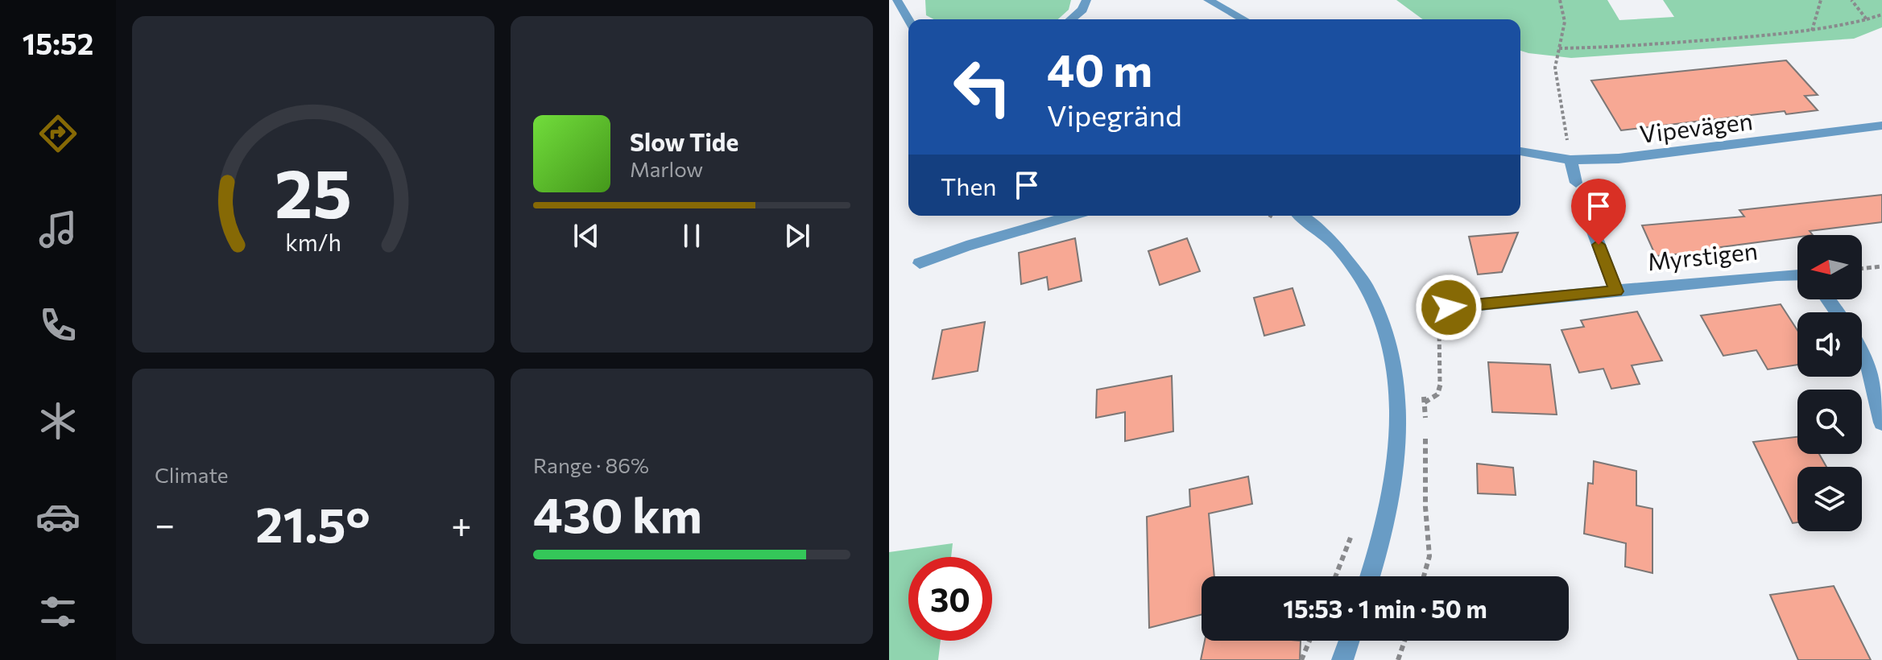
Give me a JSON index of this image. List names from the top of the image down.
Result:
{
  "streets": {
    "street": ["Vipevägen", "Myrstigen"]
  },
  "north": "left",
  "page": {
    "tabs": "15:52",
    "turn": ["40 m", "Vipegränd"],
    "song": ["Slow Tide", "Marlow"],
    "then": "Then",
    "tile": [
      "Climate",
      ["Range · 86%", "430 km"]
    ],
    "heat": ["−", "21.5°", "+"],
    "limit": "30",
    "trip": "15:53 · 1 min · 50 m",
    "gauge": ["25", "km/h"]
  }
}
